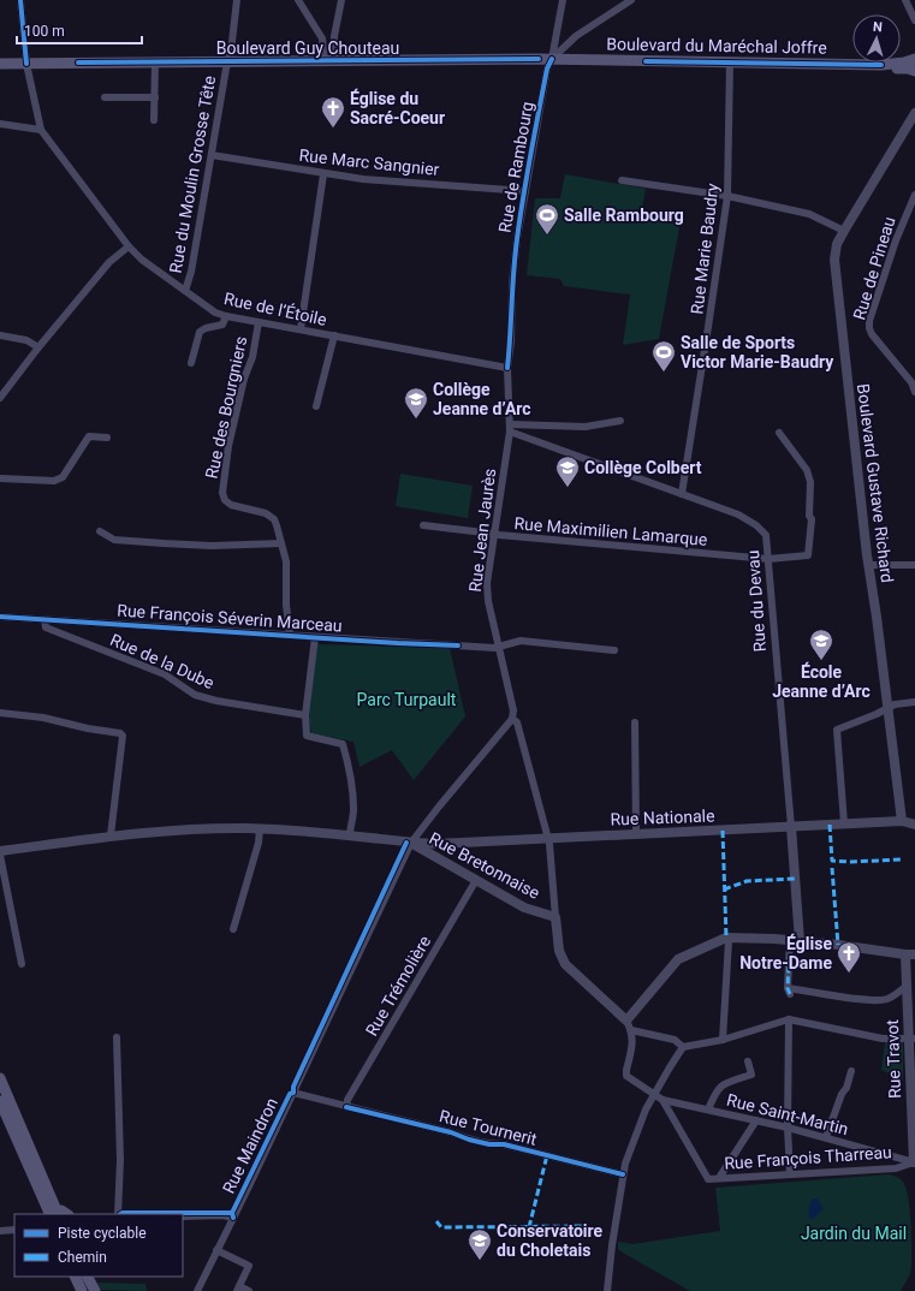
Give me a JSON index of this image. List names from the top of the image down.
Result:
{
  "streets": {
    "main road": ["Boulevard du Maréchal Joffre", "Boulevard Guy Chouteau"],
    "street": [
      "Rue Marc Sangnier",
      "Rue de Rambourg",
      "Rue du Moulin Grosse Tête",
      "Rue Marie Baudry",
      "Rue de Pineau",
      "Rue de l’Étoile",
      "Rue des Bourgniers",
      "Boulevard Gustave Richard",
      "Rue Jean Jaurès",
      "Rue Maximilien Lamarque",
      "Rue du Devau",
      "Rue François Séverin Marceau",
      "Rue de la Dube",
      "Rue Nationale",
      "Rue Bretonnaise",
      "Rue Trémolière",
      "Rue Travot",
      "Rue Saint-Martin",
      "Rue Tournerit",
      "Rue Maindron",
      "Rue François Tharreau"
    ]
  },
  "crossings": [
    ["Boulevard du Maréchal Joffre", "Boulevard Guy Chouteau"],
    ["Boulevard du Maréchal Joffre", "Rue de Rambourg"],
    ["Boulevard du Maréchal Joffre", "Rue Marie Baudry"],
    ["Boulevard Guy Chouteau", "Rue de Rambourg"],
    ["Boulevard Guy Chouteau", "Rue du Moulin Grosse Tête"],
    ["Rue Marc Sangnier", "Rue de Rambourg"],
    ["Rue Marc Sangnier", "Rue du Moulin Grosse Tête"],
    ["Rue de Rambourg", "Rue de l’Étoile"],
    ["Rue de Rambourg", "Rue Jean Jaurès"],
    ["Rue du Moulin Grosse Tête", "Rue de l’Étoile"],
    ["Rue Marie Baudry", "Rue du Devau"],
    ["Rue de l’Étoile", "Rue des Bourgniers"],
    ["Rue de l’Étoile", "Rue Jean Jaurès"],
    ["Rue des Bourgniers", "Rue François Séverin Marceau"],
    ["Boulevard Gustave Richard", "Rue Nationale"],
    ["Rue Jean Jaurès", "Rue Maximilien Lamarque"],
    ["Rue Jean Jaurès", "Rue du Devau"],
    ["Rue Jean Jaurès", "Rue François Séverin Marceau"],
    ["Rue Jean Jaurès", "Rue Nationale"],
    ["Rue Jean Jaurès", "Rue Bretonnaise"],
    ["Rue Jean Jaurès", "Rue Maindron"],
    ["Rue Maximilien Lamarque", "Rue du Devau"],
    ["Rue du Devau", "Rue Nationale"],
    ["Rue François Séverin Marceau", "Rue de la Dube"],
    ["Rue Nationale", "Rue Bretonnaise"],
    ["Rue Nationale", "Rue Maindron"],
    ["Rue Bretonnaise", "Rue Trémolière"],
    ["Rue Bretonnaise", "Rue Maindron"],
    ["Rue Trémolière", "Rue Tournerit"],
    ["Rue Travot", "Rue Saint-Martin"],
    ["Rue Travot", "Rue François Tharreau"],
    ["Rue Saint-Martin", "Rue François Tharreau"],
    ["Rue Tournerit", "Rue Maindron"]
  ],
  "parks": ["Parc Turpault", "Jardin du Mail"],
  "places": {
    "church": ["Église du Sacré-Coeur", "Église Notre-Dame"],
    "sports": ["Salle Rambourg", "Salle de Sports Victor Marie-Baudry"],
    "school or university": [
      "Collège Jeanne d’Arc",
      "Collège Colbert",
      "École Jeanne d’Arc",
      "Conservatoire du Choletais"
    ]
  },
  "legend": ["Piste cyclable", "Chemin"],
  "scale_bar": "100 m",
  "north": "top"
}
